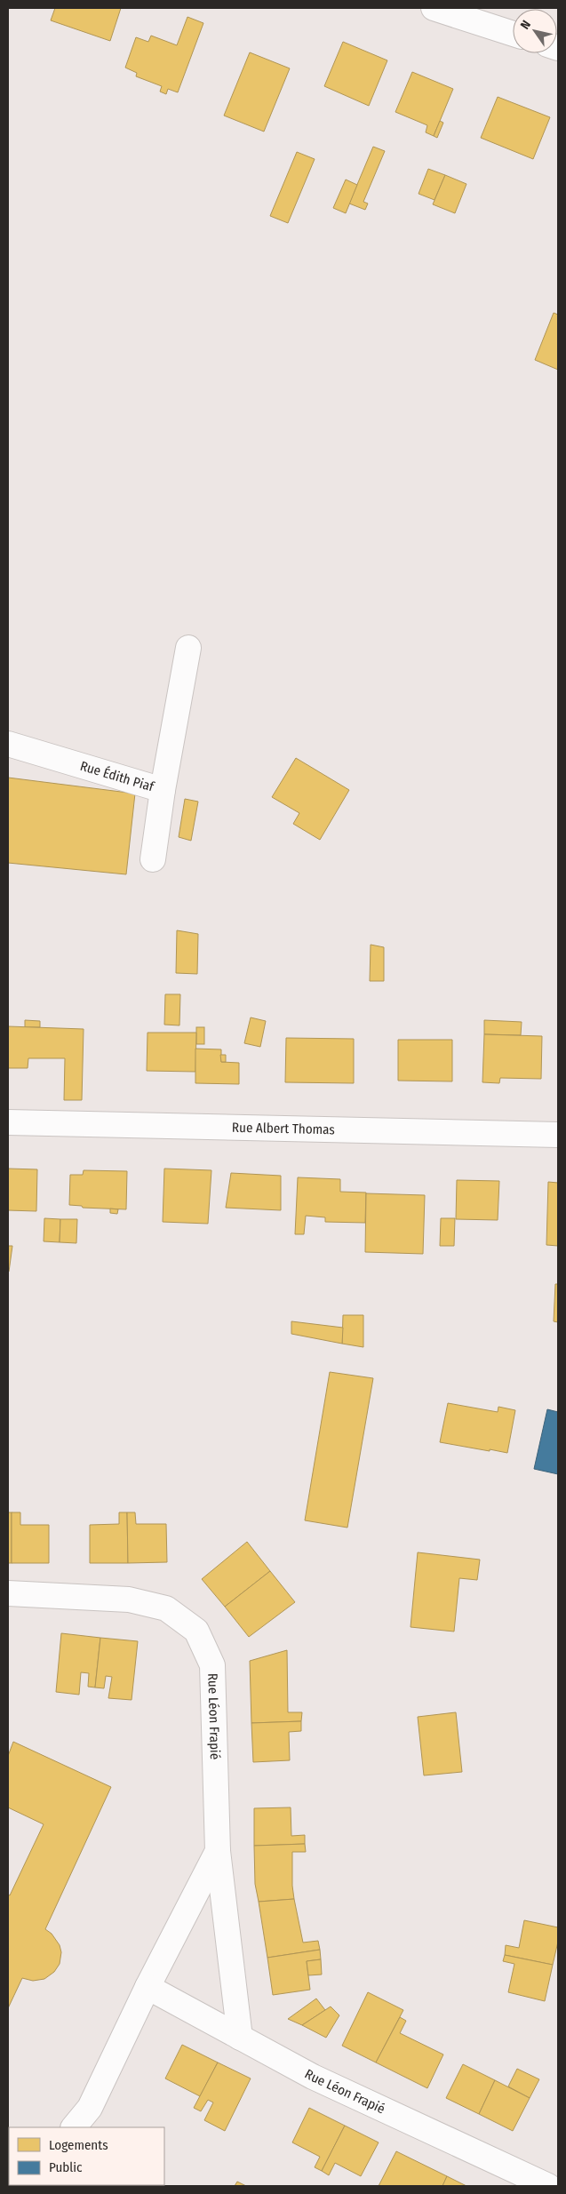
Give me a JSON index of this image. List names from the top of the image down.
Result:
{
  "streets": {
    "street": ["Rue Édith Piaf", "Rue Albert Thomas", "Rue Léon Frapié"]
  },
  "legend": ["Logements", "Public"],
  "north": "top left"
}
